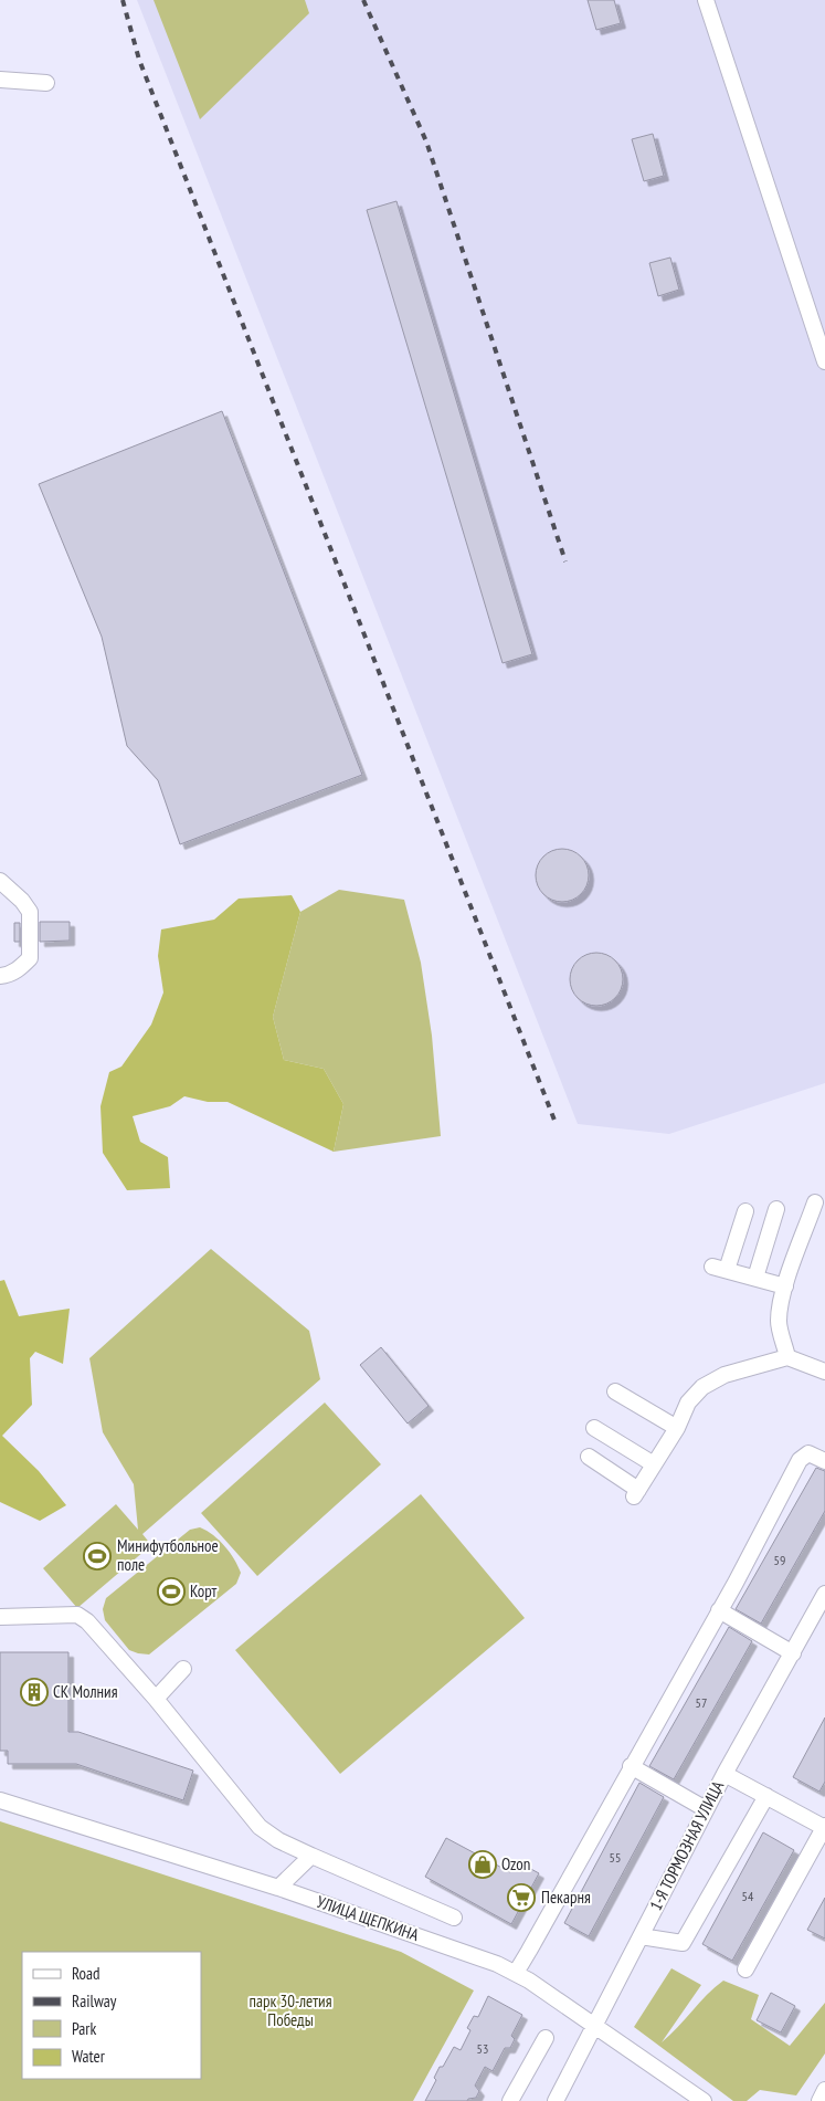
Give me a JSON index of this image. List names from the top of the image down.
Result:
{
  "streets": {
    "street": ["1-Я ТОРМОЗНАЯ УЛИЦА", "УЛИЦА ЩЕПКИНА"]
  },
  "crossings": [
    ["1-Я ТОРМОЗНАЯ УЛИЦА", "УЛИЦА ЩЕПКИНА"]
  ],
  "parks": ["парк 30-летия Победы"],
  "places": {
    "sports": ["Минифутбольное поле", "Корт"],
    "building": ["СК Молния"],
    "shop": ["Ozon"],
    "supermarket": ["Пекарня"]
  },
  "house_numbers": [
    "59",
    "57",
    "55",
    "54",
    "53"
  ],
  "legend": [
    "Road",
    "Railway",
    "Park",
    "Water"
  ]
}
